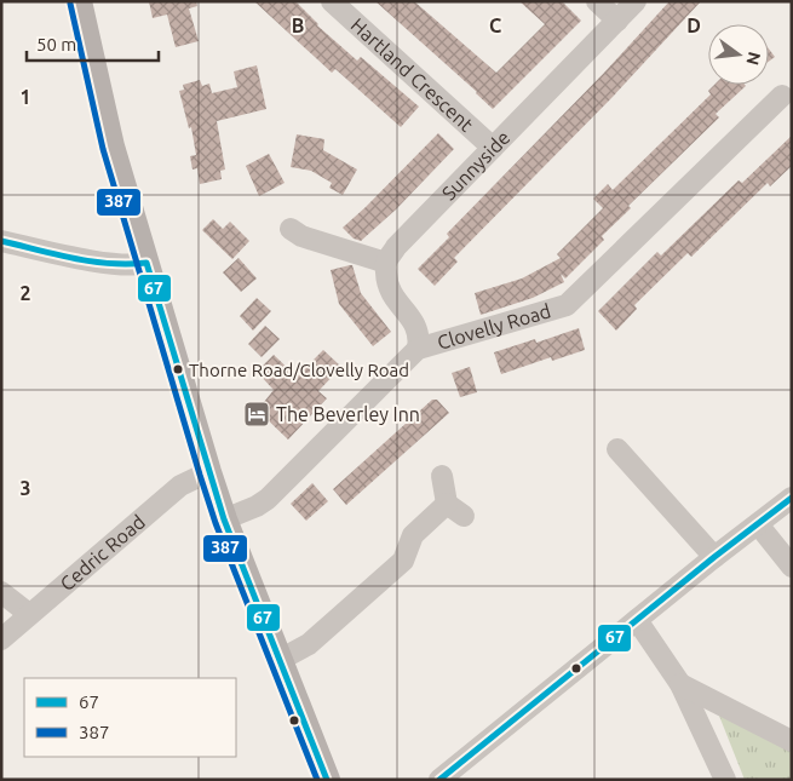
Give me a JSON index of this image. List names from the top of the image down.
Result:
{
  "streets": {
    "street": [
      "Hartland Crescent",
      "Sunnyside",
      "Clovelly Road",
      "Cedric Road"
    ]
  },
  "crossings": [
    ["Hartland Crescent", "Sunnyside"]
  ],
  "places": {
    "other": ["Thorne Road/Clovelly Road"],
    "hotel": ["The Beverley Inn"]
  },
  "lines": ["transit line 387", "transit line 67"],
  "legend": ["67", "387"],
  "scale_bar": "50 m",
  "north": "right",
  "grid": {
    "columns": ["B", "C", "D"],
    "rows": ["1", "2", "3"]
  }
}
